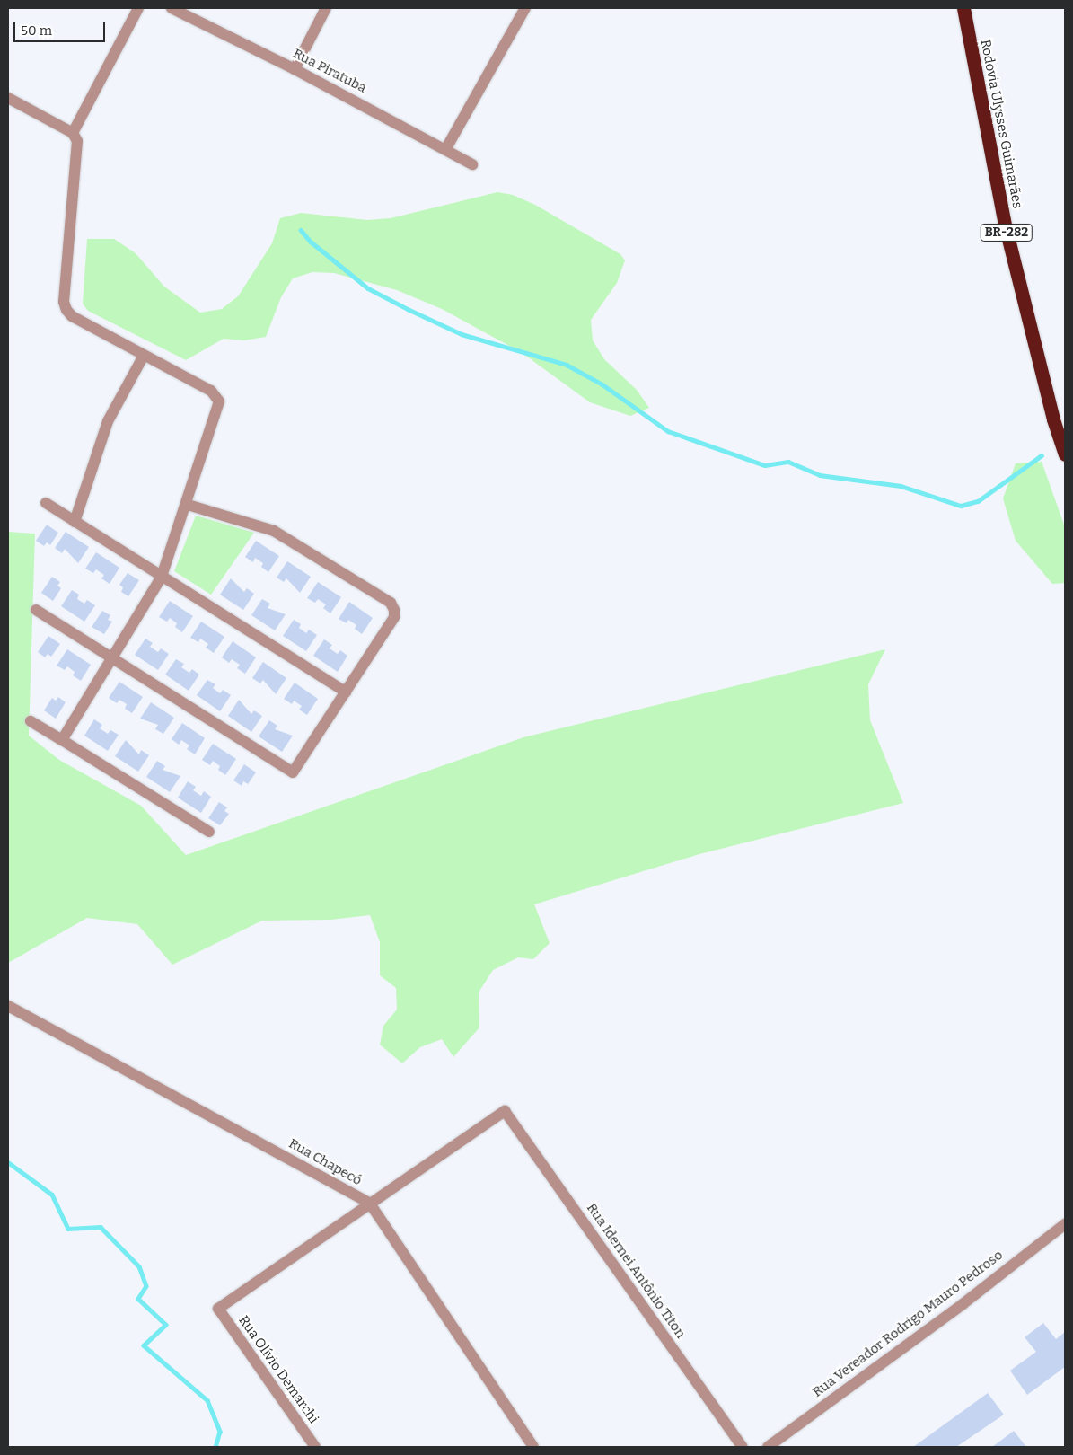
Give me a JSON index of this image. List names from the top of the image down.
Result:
{
  "streets": {
    "highway": ["Rodovia Ulysses Guimarães", "BR-282"],
    "street": [
      "Rua Piratuba",
      "Rua Chapecó",
      "Rua Idernei Antônio Titon",
      "Rua Vereador Rodrigo Mauro Pedroso",
      "Rua Olívio Demarchi"
    ]
  },
  "crossings": [
    ["Rua Chapecó", "Rua Idernei Antônio Titon"],
    ["Rua Chapecó", "Rua Olívio Demarchi"],
    ["Rua Idernei Antônio Titon", "Rua Olívio Demarchi"]
  ],
  "scale_bar": "50 m"
}
